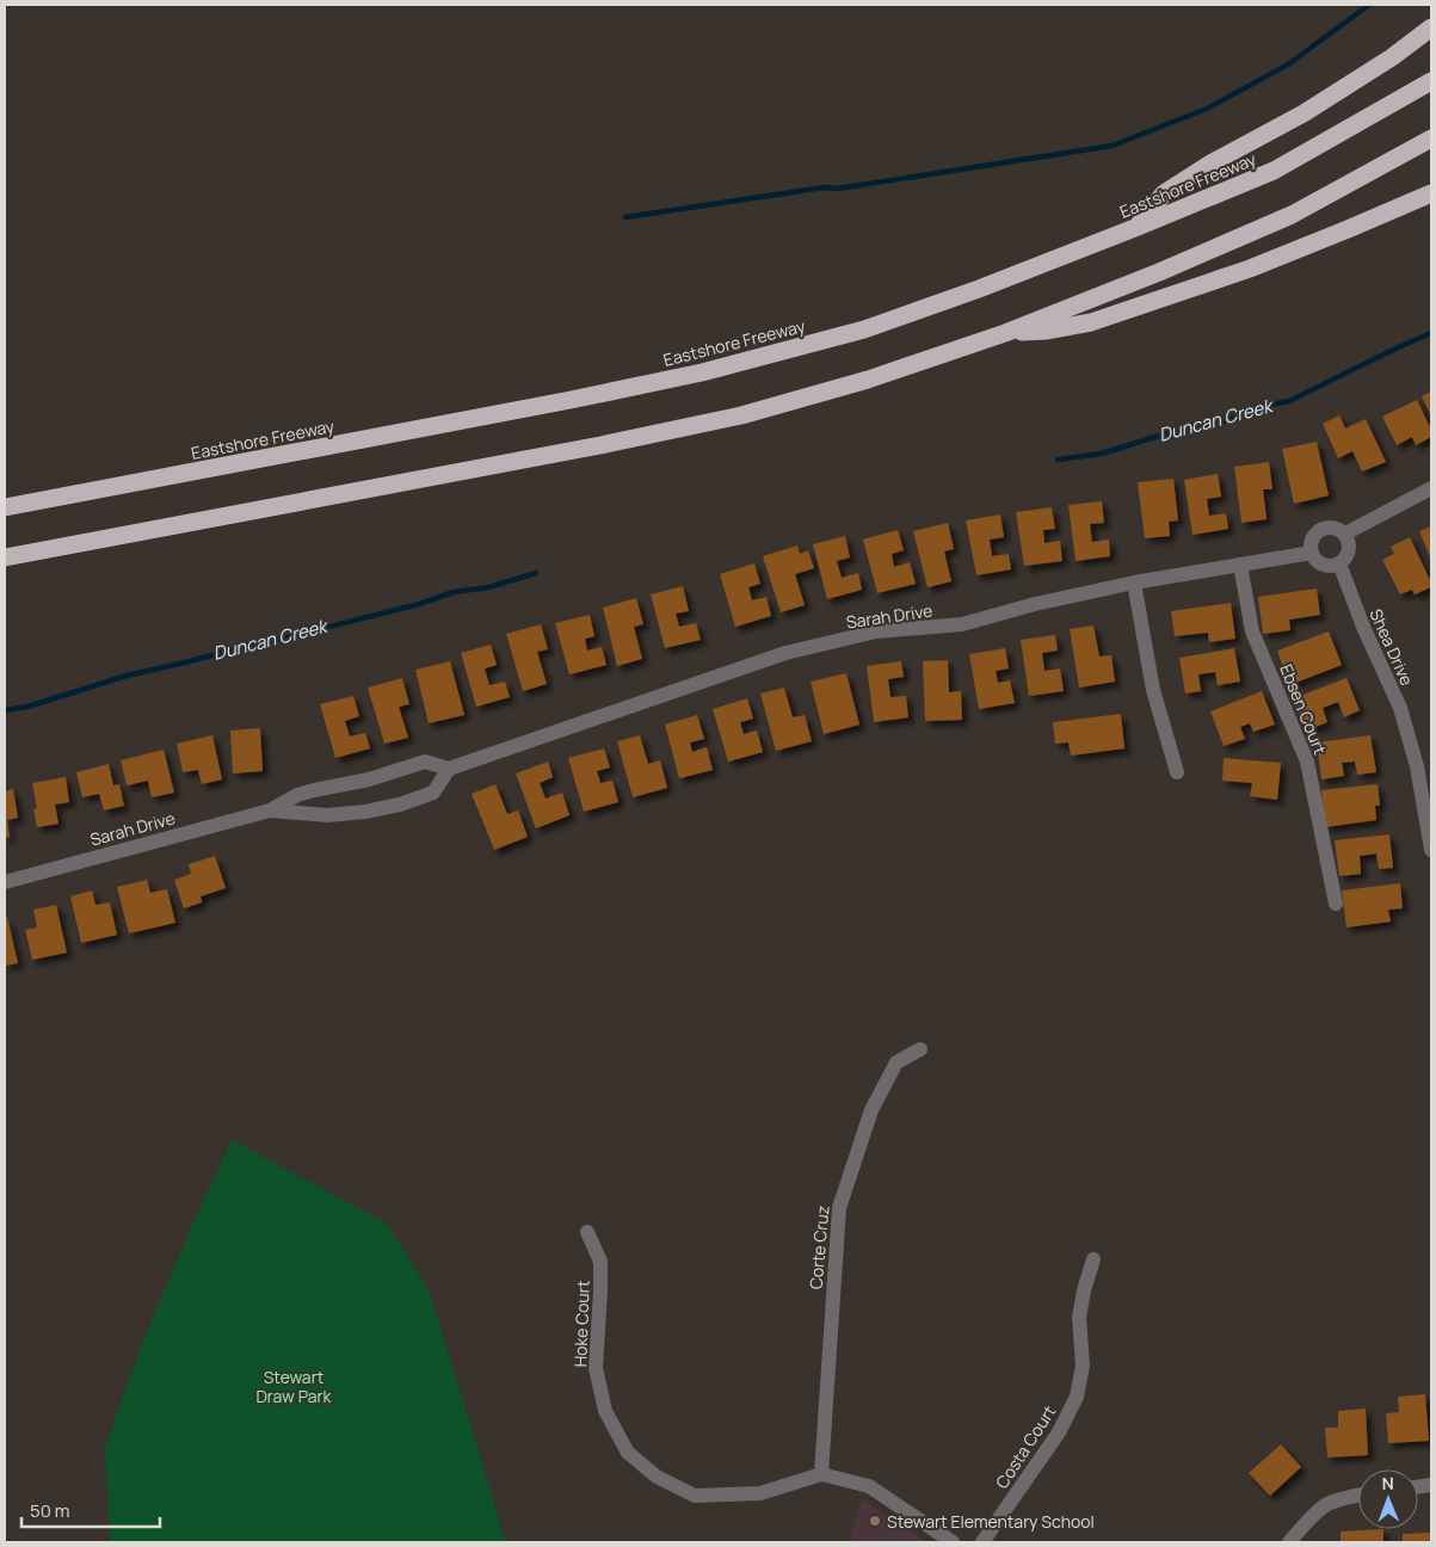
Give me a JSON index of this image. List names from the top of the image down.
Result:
{
  "streets": {
    "highway": ["Eastshore Freeway"],
    "street": [
      "Sarah Drive",
      "Shea Drive",
      "Ebsen Court",
      "Corte Cruz",
      "Hoke Court",
      "Costa Court"
    ]
  },
  "crossings": [
    ["Sarah Drive", "Shea Drive"],
    ["Sarah Drive", "Ebsen Court"],
    ["Corte Cruz", "Hoke Court"]
  ],
  "water": ["Duncan Creek"],
  "parks": ["Stewart Draw Park"],
  "places": ["Stewart Elementary School"],
  "scale_bar": "50 m",
  "north": "top"
}
